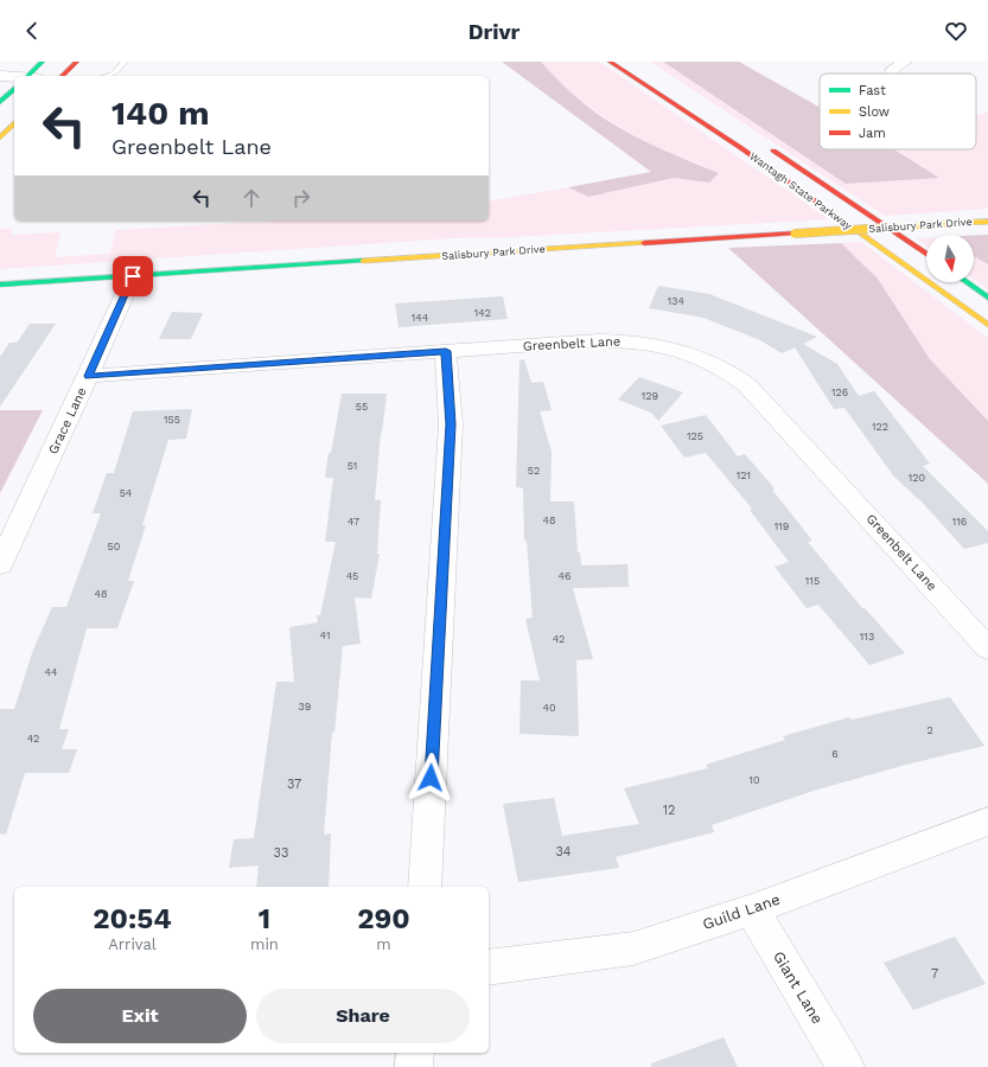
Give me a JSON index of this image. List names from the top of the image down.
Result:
{
  "streets": {
    "main road": ["Wantagh State Parkway", "Salisbury Park Drive"],
    "street": [
      "Greenbelt Lane",
      "Grace Lane",
      "Guild Lane",
      "Giant Lane"
    ]
  },
  "crossings": [
    ["Salisbury Park Drive", "Grace Lane"],
    ["Greenbelt Lane", "Grace Lane"],
    ["Guild Lane", "Giant Lane"]
  ],
  "house_numbers": [
    "134",
    "142",
    "144",
    "126",
    "129",
    "55",
    "155",
    "122",
    "125",
    "51",
    "52",
    "121",
    "120",
    "54",
    "48",
    "47",
    "116",
    "119",
    "50",
    "45",
    "46",
    "115",
    "48",
    "41",
    "113",
    "42",
    "44",
    "39",
    "40",
    "2",
    "42",
    "6",
    "10",
    "37",
    "12",
    "34",
    "33",
    "7"
  ],
  "legend": ["Fast", "Slow", "Jam"],
  "north": "bottom",
  "page": {
    "header": "Drivr",
    "turn": ["140 m", "Greenbelt Lane"],
    "eta": [
      "20:54",
      "Arrival",
      "1",
      "min",
      "290",
      "m"
    ],
    "buttons": ["Exit", "Share"]
  }
}
